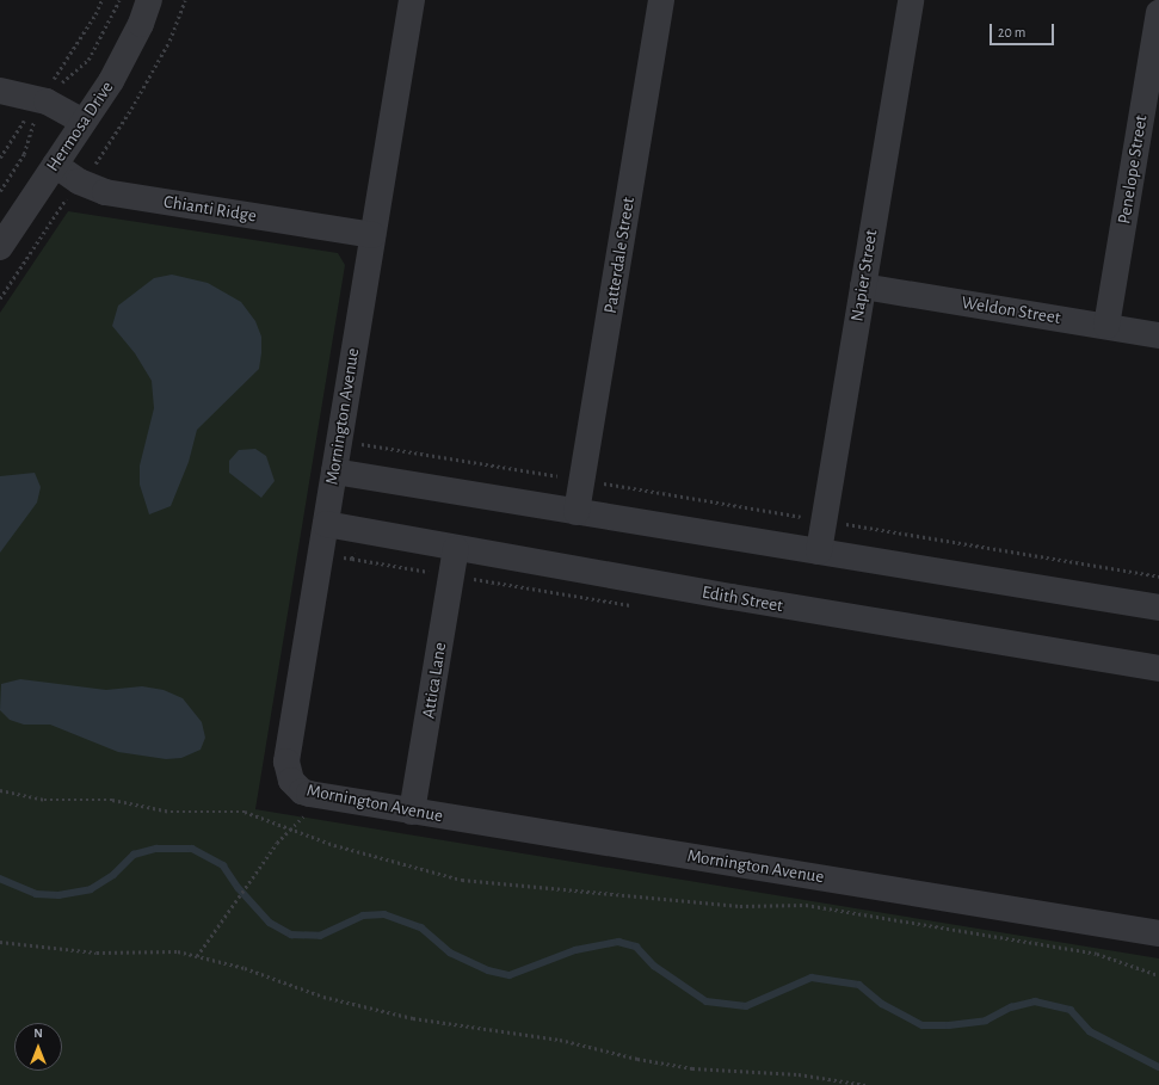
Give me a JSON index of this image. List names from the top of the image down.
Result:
{
  "streets": {
    "street": [
      "Hermosa Drive",
      "Penelope Street",
      "Chianti Ridge",
      "Patterdale Street",
      "Napier Street",
      "Weldon Street",
      "Mornington Avenue",
      "Edith Street",
      "Attica Lane"
    ]
  },
  "crossings": [
    ["Hermosa Drive", "Chianti Ridge"],
    ["Penelope Street", "Weldon Street"],
    ["Chianti Ridge", "Mornington Avenue"],
    ["Napier Street", "Weldon Street"],
    ["Mornington Avenue", "Edith Street"],
    ["Mornington Avenue", "Attica Lane"],
    ["Edith Street", "Attica Lane"]
  ],
  "scale_bar": "20 m",
  "north": "top"
}
